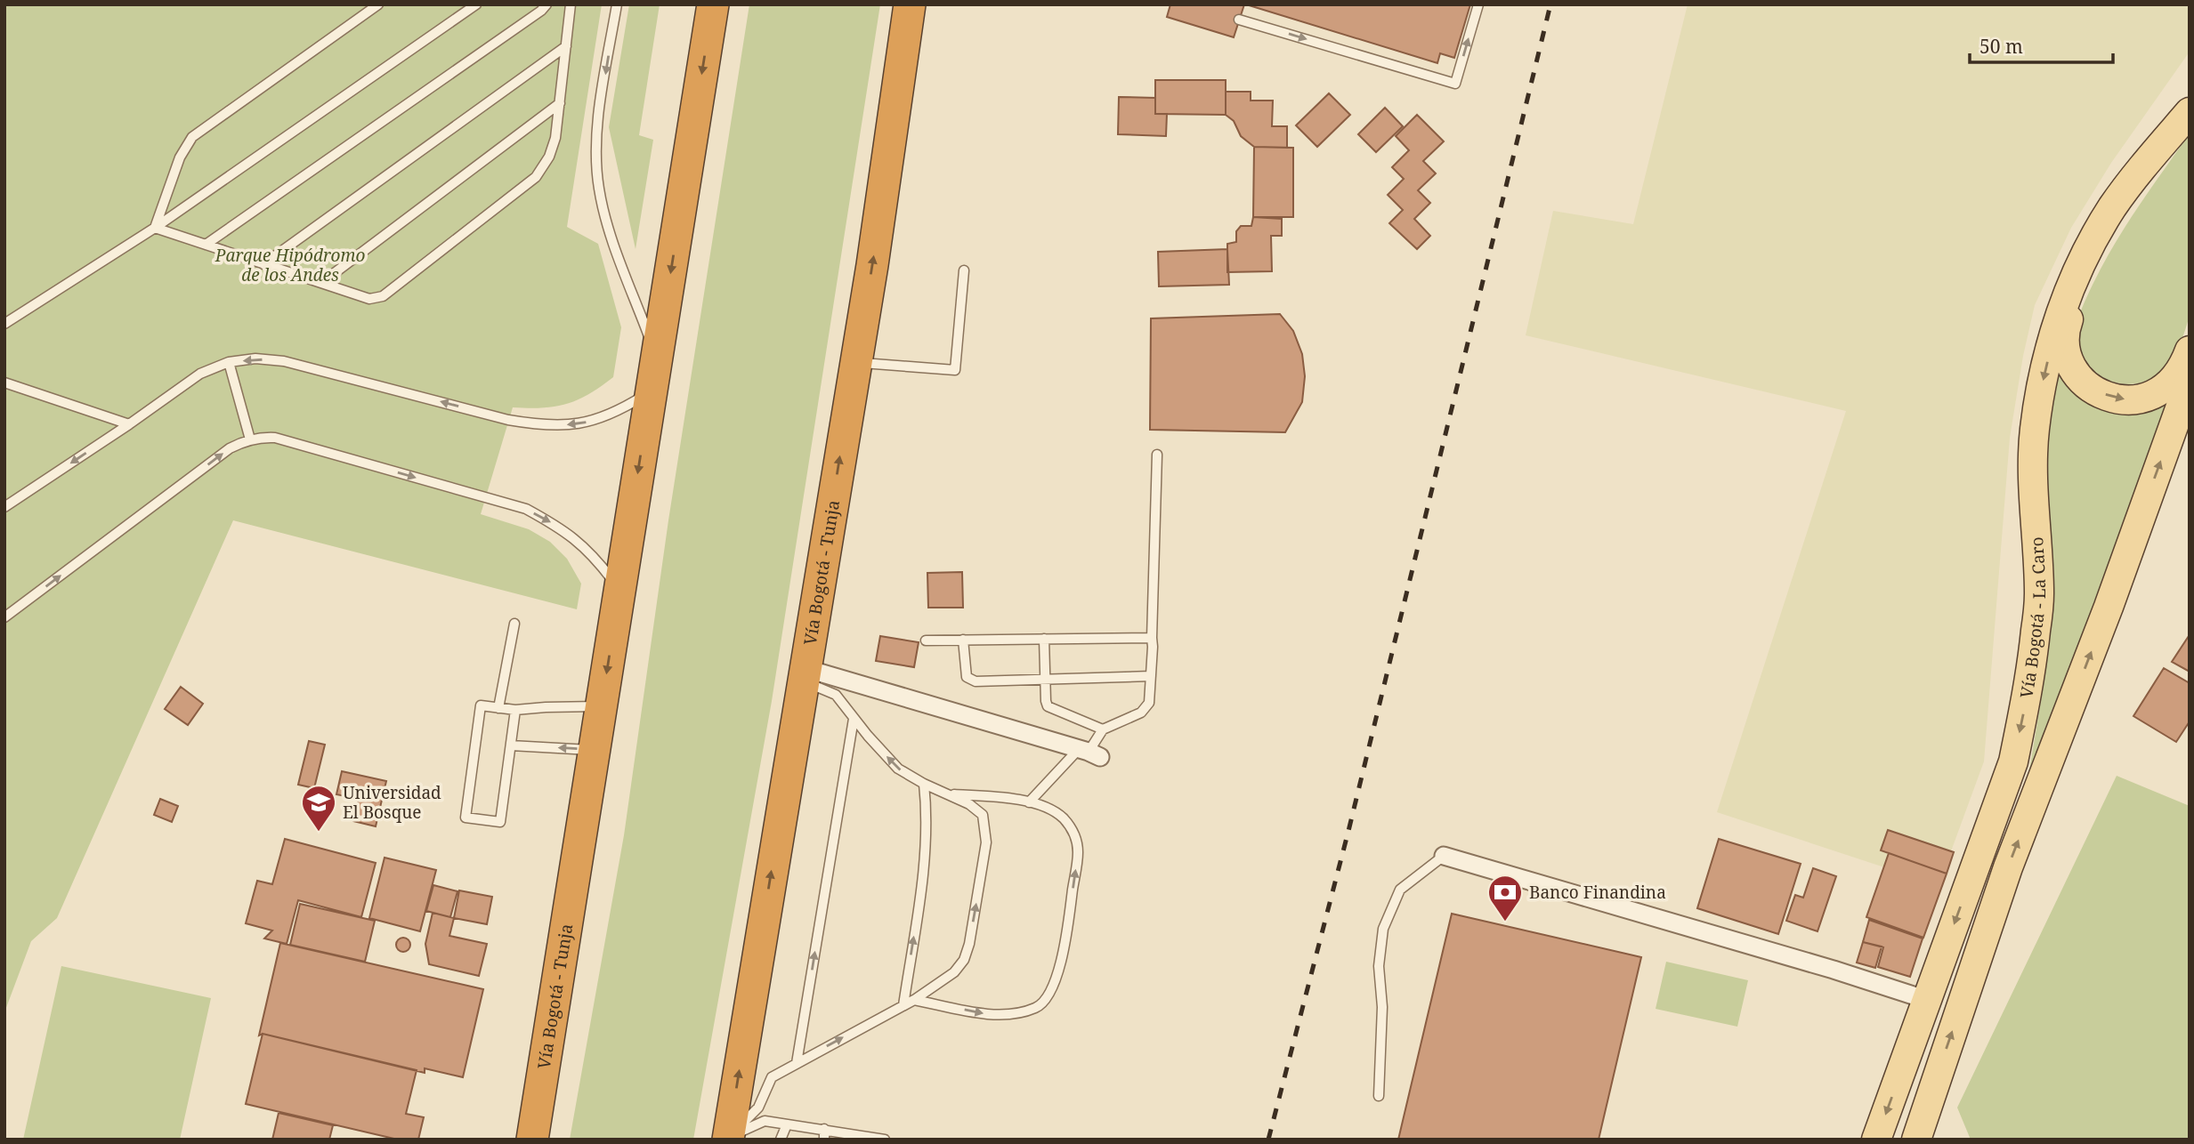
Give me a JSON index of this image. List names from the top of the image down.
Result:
{
  "streets": {
    "highway": ["Vía Bogotá - Tunja"],
    "main road": ["Vía Bogotá - La Caro"]
  },
  "parks": ["Parque Hipódromo de los Andes"],
  "places": {
    "school or university": ["Universidad El Bosque"],
    "bank": ["Banco Finandina"]
  },
  "scale_bar": "50 m"
}
